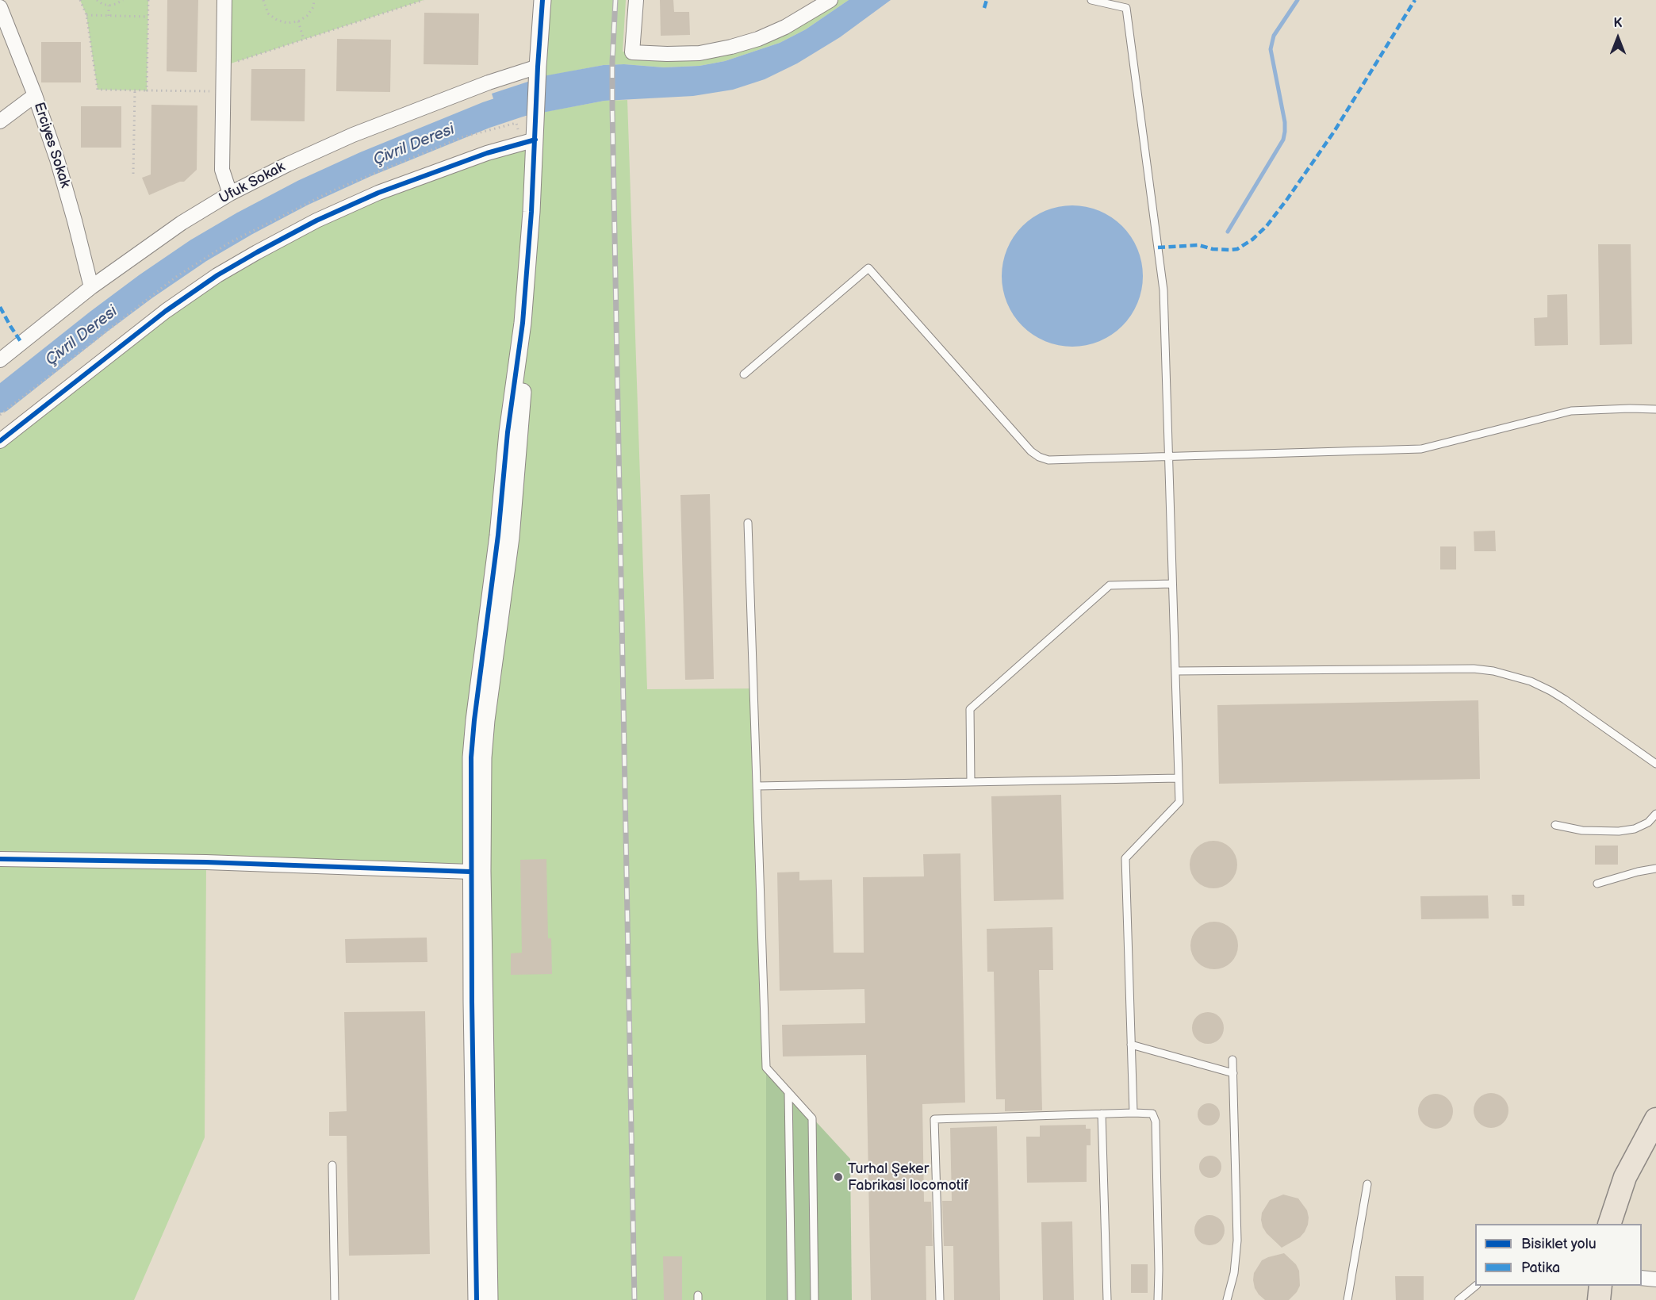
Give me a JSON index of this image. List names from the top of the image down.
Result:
{
  "streets": {
    "street": ["Erciyes Sokak", "Ufuk Sokak"]
  },
  "crossings": [
    ["Erciyes Sokak", "Ufuk Sokak"]
  ],
  "water": ["Çivril Deresi"],
  "places": ["Turhal Şeker Fabrikasi locomotif"],
  "legend": ["Bisiklet yolu", "Patika"],
  "north": "top"
}
